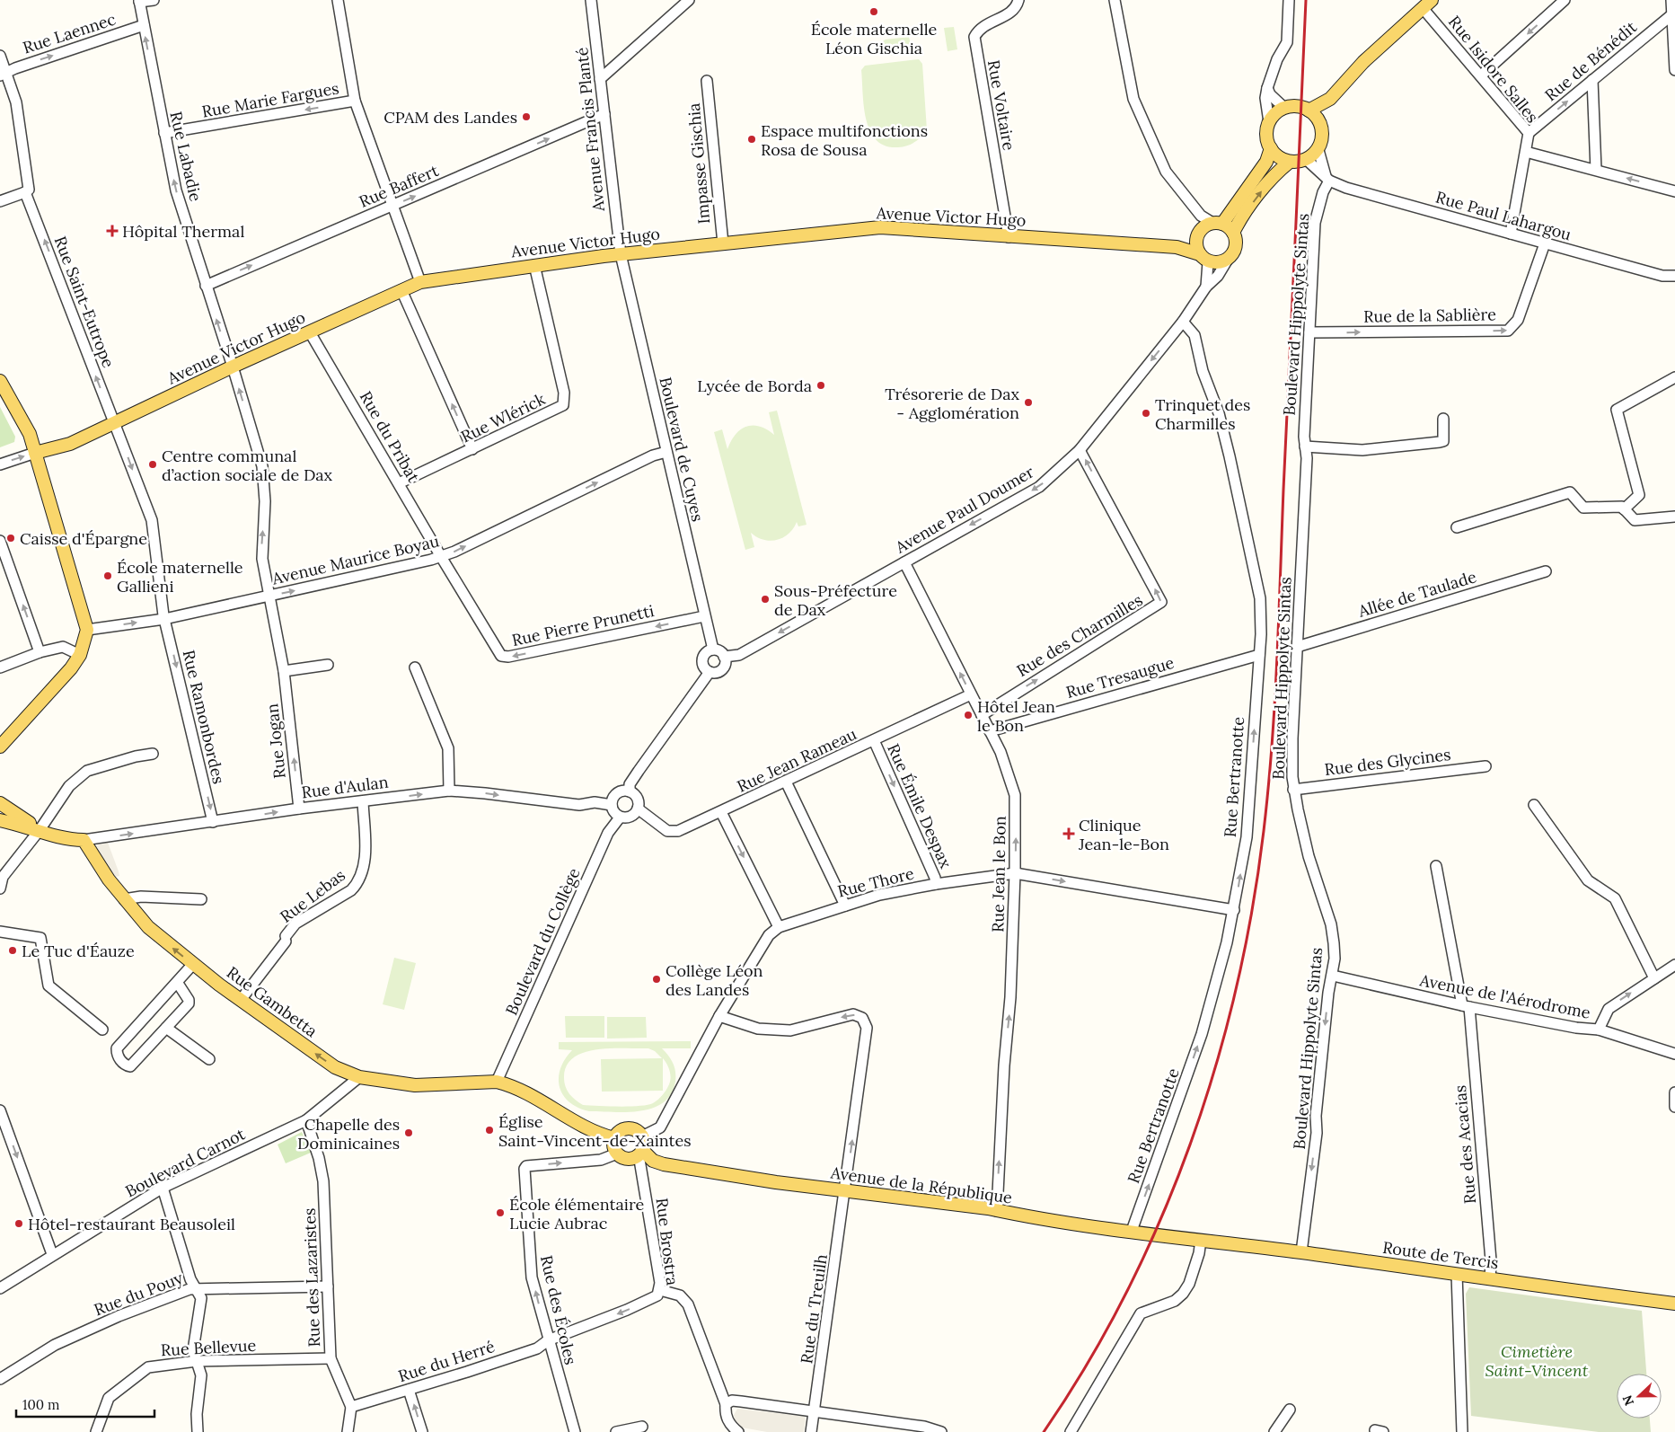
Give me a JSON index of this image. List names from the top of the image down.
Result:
{
  "streets": {
    "main road": [
      "Avenue Victor Hugo",
      "Rue Gambetta",
      "Avenue de la République",
      "Route de Tercis"
    ],
    "street": [
      "Rue Laennec",
      "Rue de Bénédit",
      "Rue Isidore Salles",
      "Rue Marie Fargues",
      "Rue Voltaire",
      "Avenue Francis Planté",
      "Rue Labadie",
      "Impasse Gischia",
      "Rue Baffert",
      "Rue Paul Lahargou",
      "Rue Saint-Eutrope",
      "Boulevard Hippolyte Sintas",
      "Rue de la Sablière",
      "Rue Wlérick",
      "Rue du Pribat",
      "Boulevard de Cuyes",
      "Avenue Paul Doumer",
      "Avenue Maurice Boyau",
      "Allée de Taulade",
      "Rue Pierre Prunetti",
      "Rue des Charmilles",
      "Rue Tresaugue",
      "Rue Ramonbordes",
      "Rue Jogan",
      "Rue Jean Rameau",
      "Rue des Glycines",
      "Rue Bertranotte",
      "Rue d'Aulan",
      "Rue Émile Despax",
      "Rue Jean le Bon",
      "Rue Thore",
      "Rue Lebas",
      "Boulevard du Collège",
      "Avenue de l'Aérodrome",
      "Rue des Acacias",
      "Boulevard Carnot",
      "Rue Brostra",
      "Rue des Lazaristes",
      "Rue du Pouy",
      "Rue du Treuilh",
      "Rue des Écoles",
      "Rue Bellevue",
      "Rue du Herré"
    ]
  },
  "crossings": [
    ["Rue Laennec", "Rue Labadie"],
    ["Rue de Bénédit", "Rue Isidore Salles"],
    ["Rue Isidore Salles", "Rue Paul Lahargou"],
    ["Rue Marie Fargues", "Rue Labadie"],
    ["Rue Voltaire", "Avenue Victor Hugo"],
    ["Avenue Francis Planté", "Rue Baffert"],
    ["Avenue Francis Planté", "Avenue Victor Hugo"],
    ["Avenue Francis Planté", "Boulevard de Cuyes"],
    ["Rue Labadie", "Rue Baffert"],
    ["Rue Labadie", "Avenue Victor Hugo"],
    ["Rue Labadie", "Avenue Maurice Boyau"],
    ["Rue Labadie", "Rue Jogan"],
    ["Impasse Gischia", "Avenue Victor Hugo"],
    ["Rue Paul Lahargou", "Boulevard Hippolyte Sintas"],
    ["Rue Paul Lahargou", "Rue de la Sablière"],
    ["Avenue Victor Hugo", "Rue Saint-Eutrope"],
    ["Avenue Victor Hugo", "Rue Wlérick"],
    ["Avenue Victor Hugo", "Rue du Pribat"],
    ["Avenue Victor Hugo", "Boulevard de Cuyes"],
    ["Avenue Victor Hugo", "Avenue Paul Doumer"],
    ["Rue Saint-Eutrope", "Avenue Maurice Boyau"],
    ["Rue Saint-Eutrope", "Rue Ramonbordes"],
    ["Boulevard Hippolyte Sintas", "Rue de la Sablière"],
    ["Boulevard Hippolyte Sintas", "Allée de Taulade"],
    ["Boulevard Hippolyte Sintas", "Rue des Glycines"],
    ["Boulevard Hippolyte Sintas", "Avenue de l'Aérodrome"],
    ["Boulevard Hippolyte Sintas", "Route de Tercis"],
    ["Rue Wlérick", "Rue du Pribat"],
    ["Rue du Pribat", "Avenue Maurice Boyau"],
    ["Rue du Pribat", "Rue Pierre Prunetti"],
    ["Boulevard de Cuyes", "Avenue Paul Doumer"],
    ["Boulevard de Cuyes", "Avenue Maurice Boyau"],
    ["Boulevard de Cuyes", "Rue Pierre Prunetti"],
    ["Avenue Paul Doumer", "Rue des Charmilles"],
    ["Avenue Paul Doumer", "Rue Bertranotte"],
    ["Avenue Paul Doumer", "Rue Jean le Bon"],
    ["Avenue Maurice Boyau", "Rue Pierre Prunetti"],
    ["Avenue Maurice Boyau", "Rue Ramonbordes"],
    ["Avenue Maurice Boyau", "Rue Jogan"],
    ["Rue des Charmilles", "Rue Jean le Bon"],
    ["Rue Tresaugue", "Rue Bertranotte"],
    ["Rue Tresaugue", "Rue Jean le Bon"],
    ["Rue Ramonbordes", "Rue d'Aulan"],
    ["Rue Jogan", "Rue d'Aulan"],
    ["Rue Jean Rameau", "Rue d'Aulan"],
    ["Rue Jean Rameau", "Rue Émile Despax"],
    ["Rue Jean Rameau", "Rue Jean le Bon"],
    ["Rue Jean Rameau", "Boulevard du Collège"],
    ["Rue Bertranotte", "Rue Thore"],
    ["Rue Bertranotte", "Avenue de la République"],
    ["Rue d'Aulan", "Rue Lebas"],
    ["Rue d'Aulan", "Boulevard du Collège"],
    ["Rue d'Aulan", "Rue Gambetta"],
    ["Rue Émile Despax", "Rue Thore"],
    ["Rue Jean le Bon", "Rue Thore"],
    ["Rue Jean le Bon", "Avenue de la République"],
    ["Rue Thore", "Avenue de la République"],
    ["Rue Thore", "Rue Brostra"],
    ["Rue Thore", "Rue du Treuilh"],
    ["Rue Thore", "Rue des Écoles"],
    ["Rue Lebas", "Rue Gambetta"],
    ["Boulevard du Collège", "Rue Gambetta"],
    ["Avenue de l'Aérodrome", "Rue des Acacias"],
    ["Rue Gambetta", "Boulevard Carnot"],
    ["Rue des Acacias", "Route de Tercis"],
    ["Boulevard Carnot", "Rue des Lazaristes"],
    ["Avenue de la République", "Rue Brostra"],
    ["Avenue de la République", "Route de Tercis"],
    ["Avenue de la République", "Rue du Treuilh"],
    ["Avenue de la République", "Rue des Écoles"],
    ["Rue Brostra", "Rue des Écoles"],
    ["Rue Brostra", "Rue du Herré"],
    ["Rue des Lazaristes", "Rue du Pouy"],
    ["Rue des Lazaristes", "Rue Bellevue"],
    ["Rue des Lazaristes", "Rue du Herré"],
    ["Rue des Écoles", "Rue du Herré"]
  ],
  "one_way": [
    "Rue Laennec",
    "Rue Marie Fargues",
    "Rue Labadie",
    "Rue Baffert",
    "Rue de la Sablière",
    "Avenue Paul Doumer",
    "Avenue Maurice Boyau",
    "Rue Pierre Prunetti",
    "Rue Ramonbordes",
    "Rue Jogan",
    "Rue Bertranotte",
    "Rue d'Aulan",
    "Rue Émile Despax",
    "Rue Jean le Bon",
    "Rue Gambetta",
    "Rue Brostra"
  ],
  "parks": ["Cimetière Saint-Vincent"],
  "places": {
    "other": [
      "École maternelle Léon Gischia",
      "CPAM des Landes",
      "Espace multifonctions Rosa de Sousa",
      "Lycée de Borda",
      "Trésorerie de Dax - Agglomération",
      "Trinquet des Charmilles",
      "Centre communal d’action sociale de Dax",
      "Caisse d'Épargne",
      "École maternelle Gallieni",
      "Sous-Préfecture de Dax",
      "Hôtel Jean le Bon",
      "Le Tuc d'Éauze",
      "Collège Léon des Landes",
      "Église Saint-Vincent-de-Xaintes",
      "Chapelle des Dominicaines",
      "École élémentaire Lucie Aubrac",
      "Hôtel-restaurant Beausoleil"
    ],
    "health": ["Hôpital Thermal", "Clinique Jean-le-Bon"]
  },
  "scale_bar": "100 m",
  "north": "left"
}
